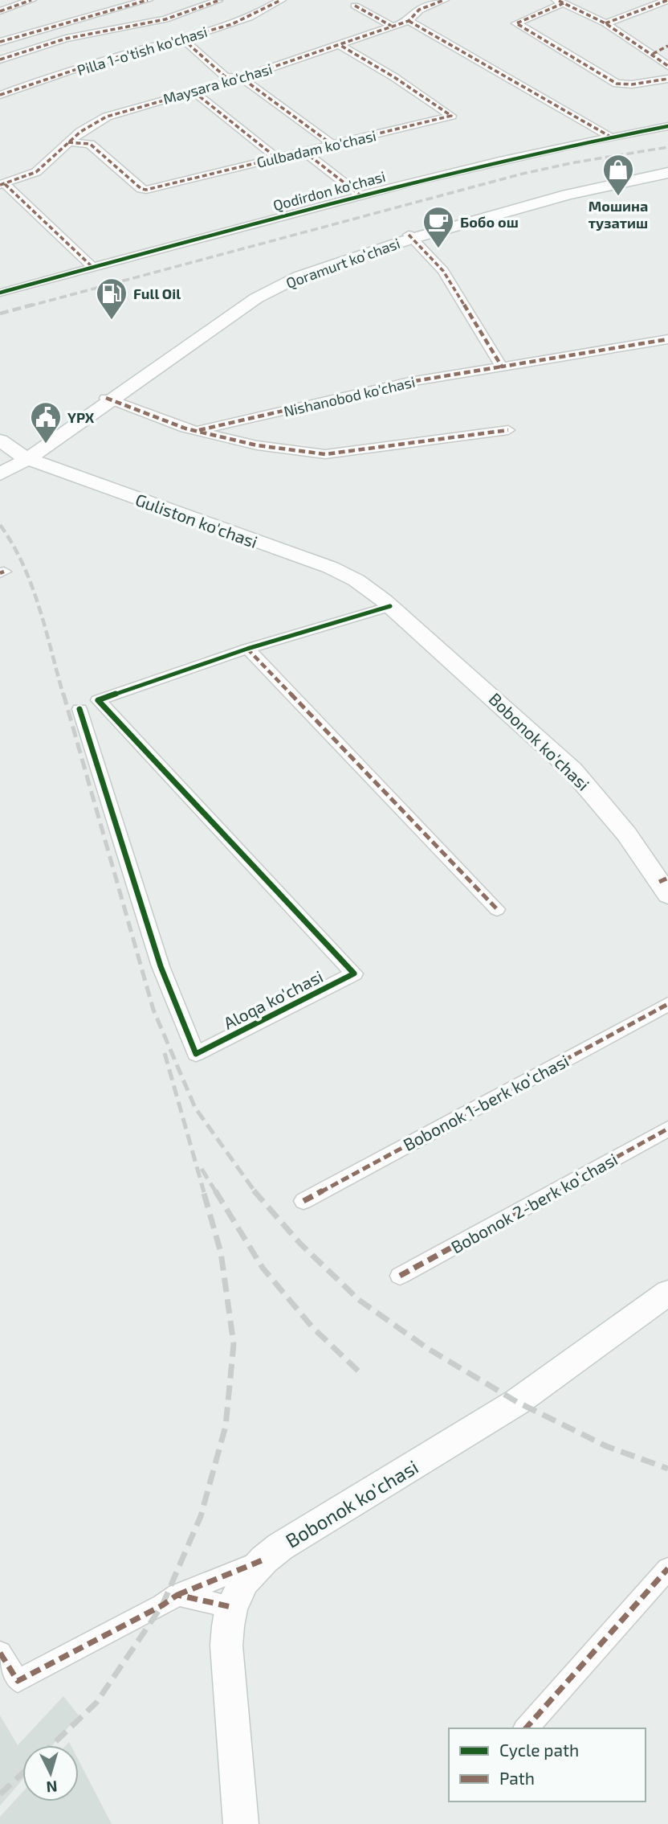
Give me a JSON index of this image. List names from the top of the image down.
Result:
{
  "streets": {
    "main road": ["Qoramurt koʻchasi", "Guliston ko'chasi", "Bobonok ko'chasi"],
    "street": [
      "Pilla 1-o'tish ko'chasi",
      "Maysara ko'chasi",
      "Gulbadam ko'chasi",
      "Qodirdon ko'chasi",
      "Nishanobod ko'chasi",
      "Aloqa ko'chasi",
      "Bobonok 1-berk koʻchasi",
      "Bobonok 2-berk koʻchasi"
    ]
  },
  "crossings": [
    ["Maysara ko'chasi", "Gulbadam ko'chasi"],
    ["Qoramurt koʻchasi", "Guliston ko'chasi"],
    ["Guliston ko'chasi", "Bobonok ko'chasi"]
  ],
  "places": {
    "shop": ["Мошина тузатиш"],
    "cafe": ["Бобо ош"],
    "fuel station": ["Full Oil"],
    "public building": ["YPX"]
  },
  "legend": ["Cycle path", "Path"],
  "north": "bottom"
}
